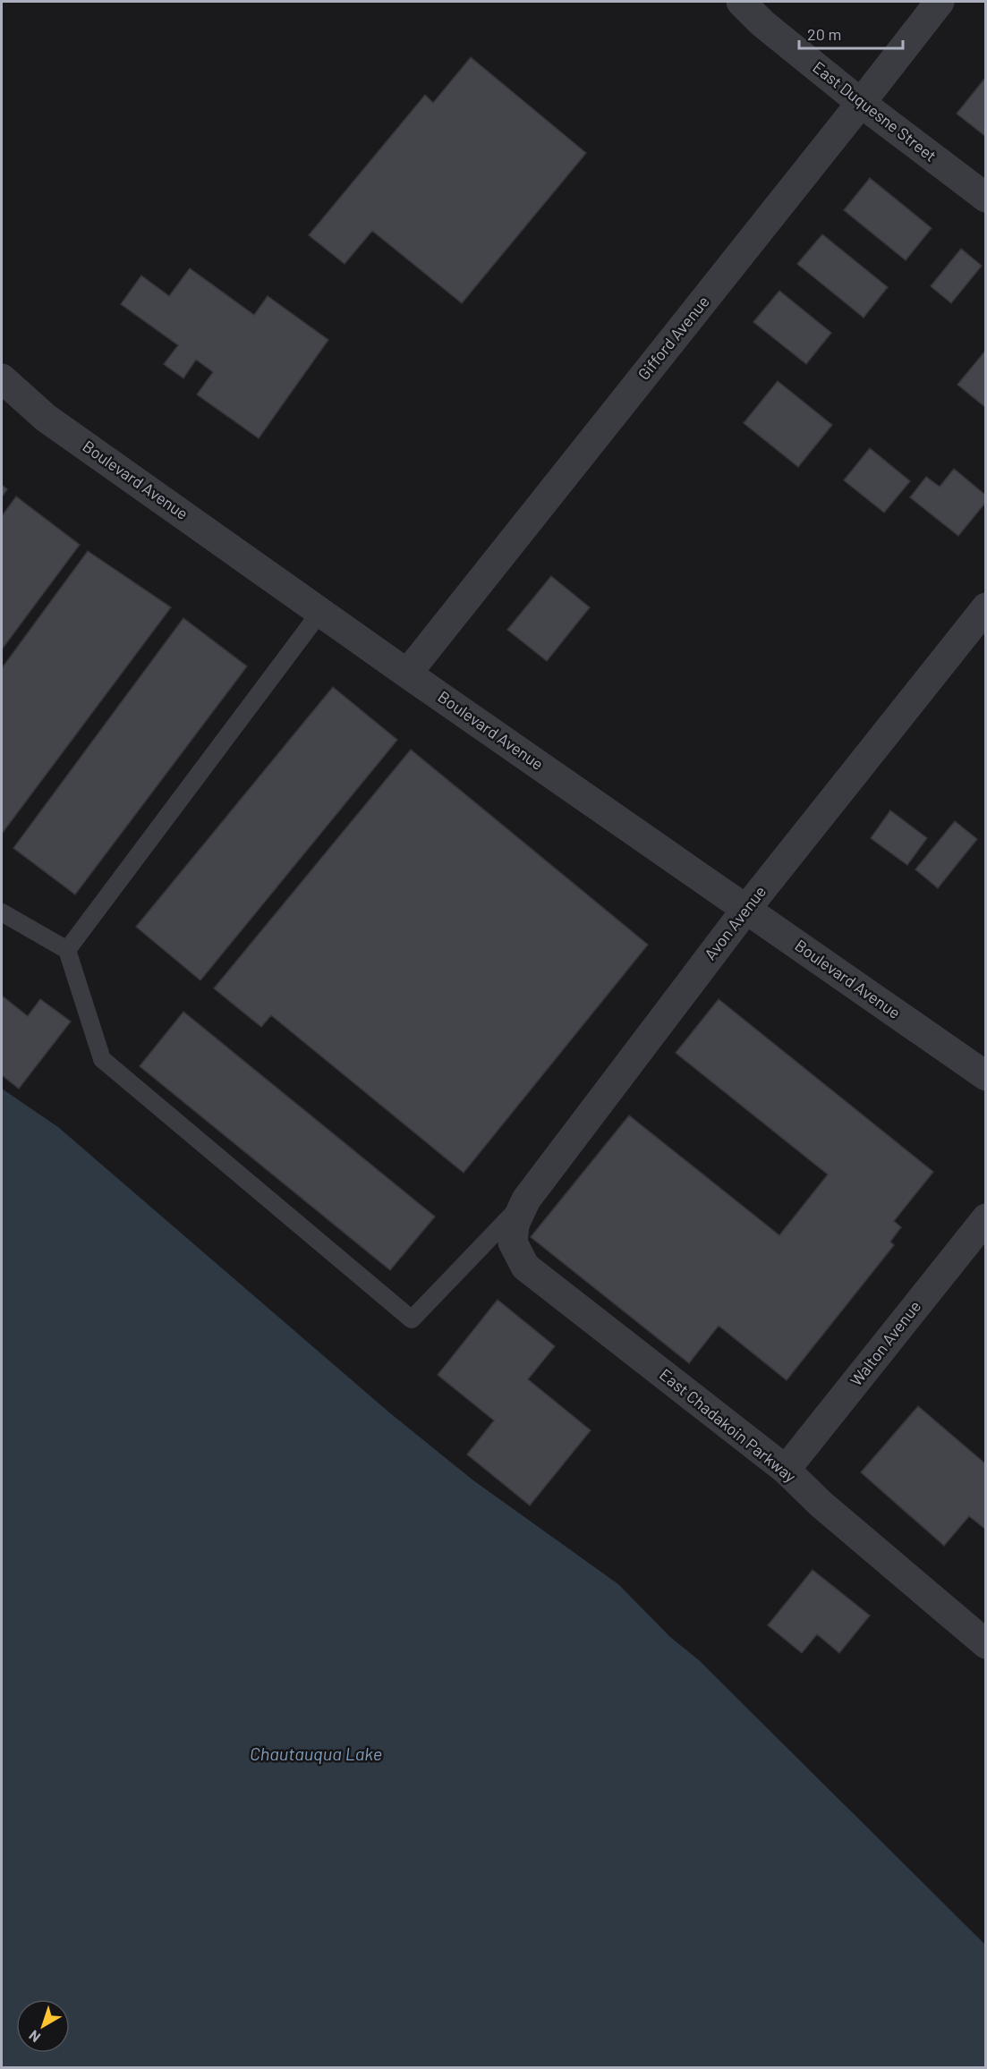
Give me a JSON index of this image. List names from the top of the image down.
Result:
{
  "streets": {
    "street": [
      "East Duquesne Street",
      "Gifford Avenue",
      "Boulevard Avenue",
      "Avon Avenue",
      "Walton Avenue",
      "East Chadakoin Parkway"
    ]
  },
  "crossings": [
    ["East Duquesne Street", "Gifford Avenue"],
    ["Gifford Avenue", "Boulevard Avenue"],
    ["Boulevard Avenue", "Avon Avenue"],
    ["Avon Avenue", "East Chadakoin Parkway"],
    ["Walton Avenue", "East Chadakoin Parkway"]
  ],
  "water": ["Chautauqua Lake"],
  "scale_bar": "20 m",
  "north": "bottom left"
}
